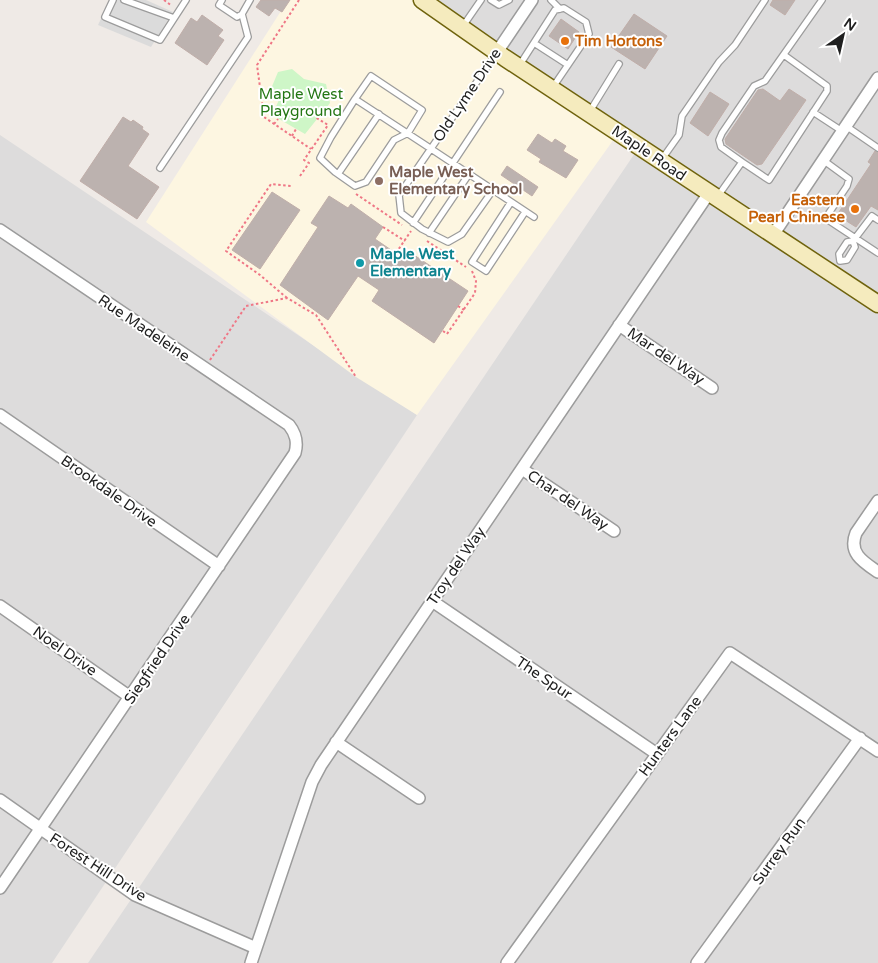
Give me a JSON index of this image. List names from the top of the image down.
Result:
{
  "streets": {
    "main road": ["Maple Road"],
    "street": [
      "Old Lyme Drive",
      "Rue Madeleine",
      "Mar del Way",
      "Brookdale Drive",
      "Char del Way",
      "Troy del Way",
      "Noel Drive",
      "Siegfried Drive",
      "The Spur",
      "Hunters Lane",
      "Surrey Run",
      "Forest Hill Drive"
    ]
  },
  "crossings": [
    ["Old Lyme Drive", "Maple Road"],
    ["Maple Road", "Troy del Way"],
    ["Rue Madeleine", "Siegfried Drive"],
    ["Mar del Way", "Troy del Way"],
    ["Brookdale Drive", "Siegfried Drive"],
    ["Char del Way", "Troy del Way"],
    ["Troy del Way", "The Spur"],
    ["Troy del Way", "Forest Hill Drive"],
    ["Noel Drive", "Siegfried Drive"],
    ["Siegfried Drive", "Forest Hill Drive"],
    ["The Spur", "Hunters Lane"],
    ["Hunters Lane", "Surrey Run"]
  ],
  "parks": ["Maple West Playground"],
  "places": [
    "Tim Hortons",
    "Maple West Elementary School",
    "Eastern Pearl Chinese",
    "Maple West Elementary"
  ],
  "north": "top right"
}
